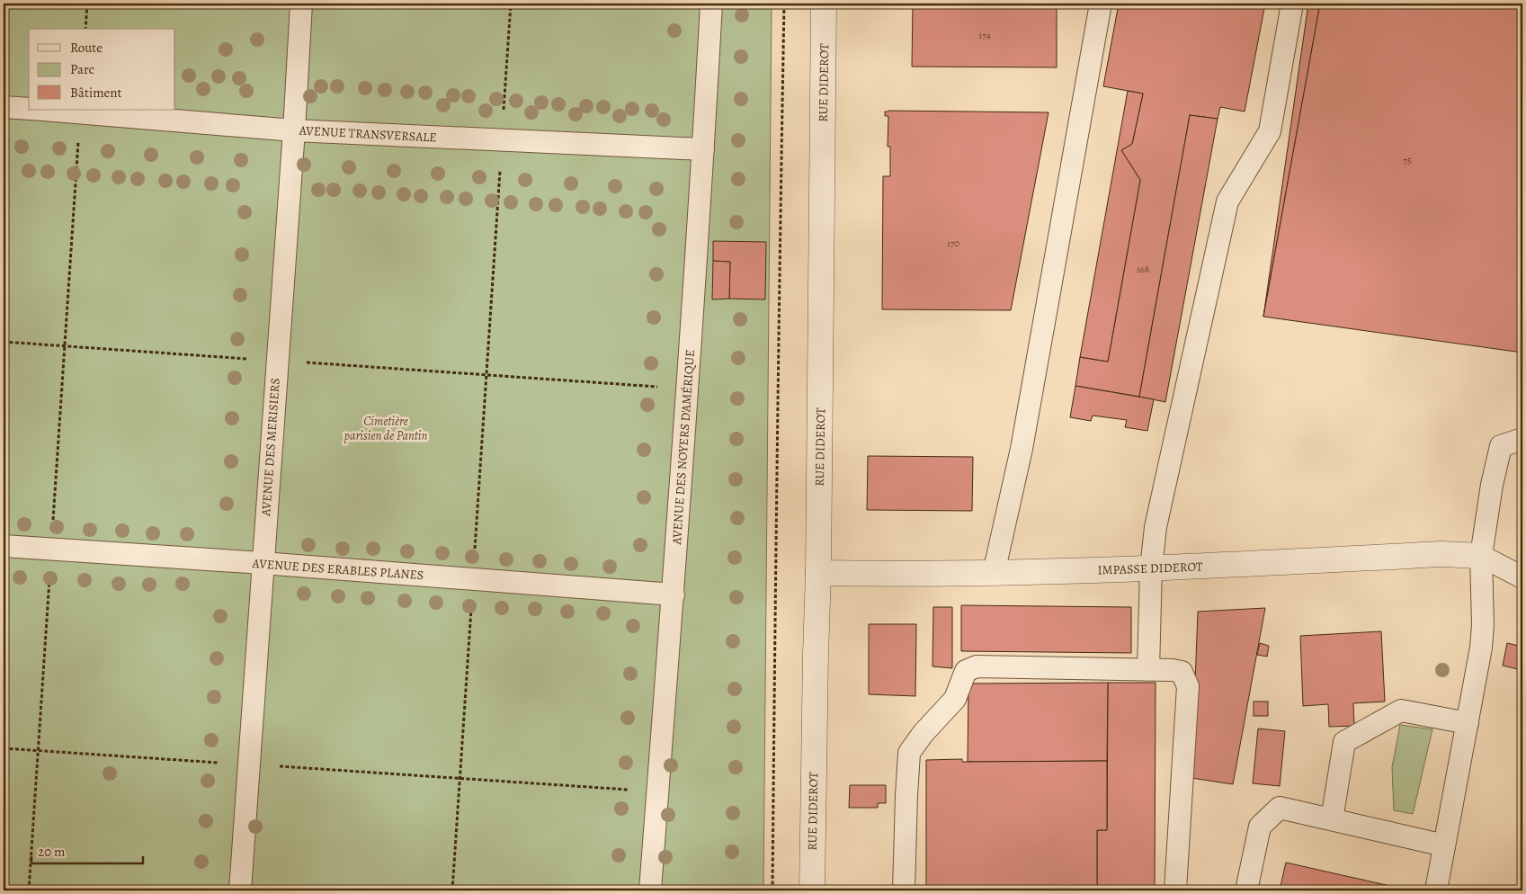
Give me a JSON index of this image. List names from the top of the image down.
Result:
{
  "streets": {
    "street": ["RUE DIDEROT", "IMPASSE DIDEROT"],
    "lane": [
      "AVENUE TRANSVERSALE",
      "AVENUE DES MERISIERS",
      "AVENUE DES NOYERS D'AMÉRIQUE",
      "AVENUE DES ERABLES PLANES"
    ]
  },
  "crossings": [
    ["RUE DIDEROT", "IMPASSE DIDEROT"],
    ["AVENUE TRANSVERSALE", "AVENUE DES MERISIERS"],
    ["AVENUE TRANSVERSALE", "AVENUE DES NOYERS D'AMÉRIQUE"],
    ["AVENUE DES MERISIERS", "AVENUE DES ERABLES PLANES"],
    ["AVENUE DES NOYERS D'AMÉRIQUE", "AVENUE DES ERABLES PLANES"]
  ],
  "parks": ["Cimetière parisien de Pantin"],
  "house_numbers": [
    "174",
    "75",
    "170",
    "168"
  ],
  "legend": ["Route", "Parc", "Bâtiment"],
  "scale_bar": "20 m"
}
